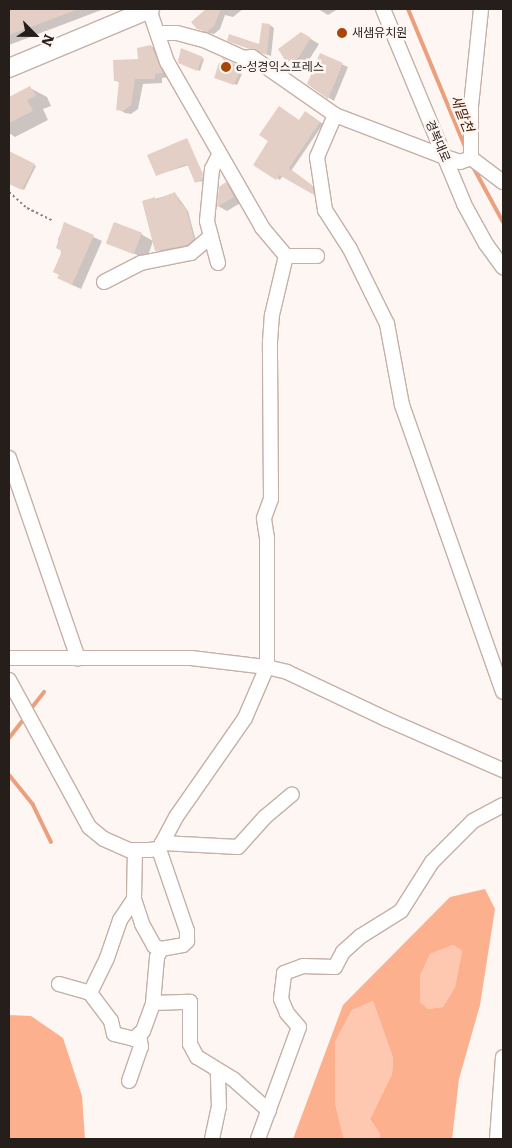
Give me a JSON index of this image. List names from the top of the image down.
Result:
{
  "streets": {
    "street": ["경복대로"]
  },
  "water": ["새말천"],
  "places": ["새샘유치원", "e-성경익스프레스"],
  "north": "bottom right"
}
